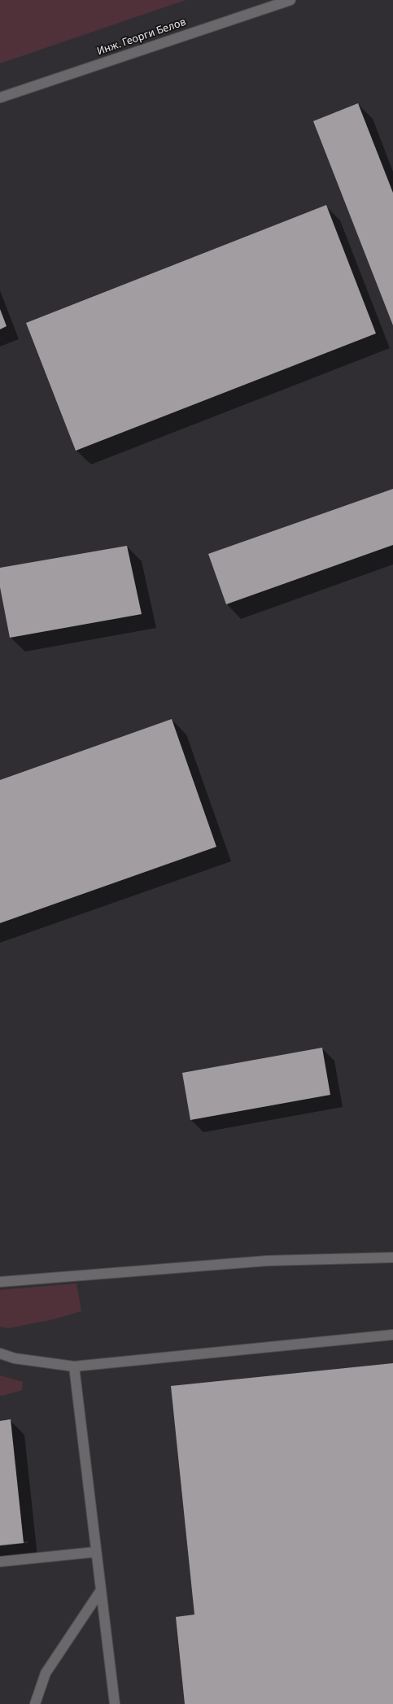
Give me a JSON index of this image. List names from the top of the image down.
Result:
{
  "streets": {
    "street": ["Инж. Георги Белов"]
  }
}
